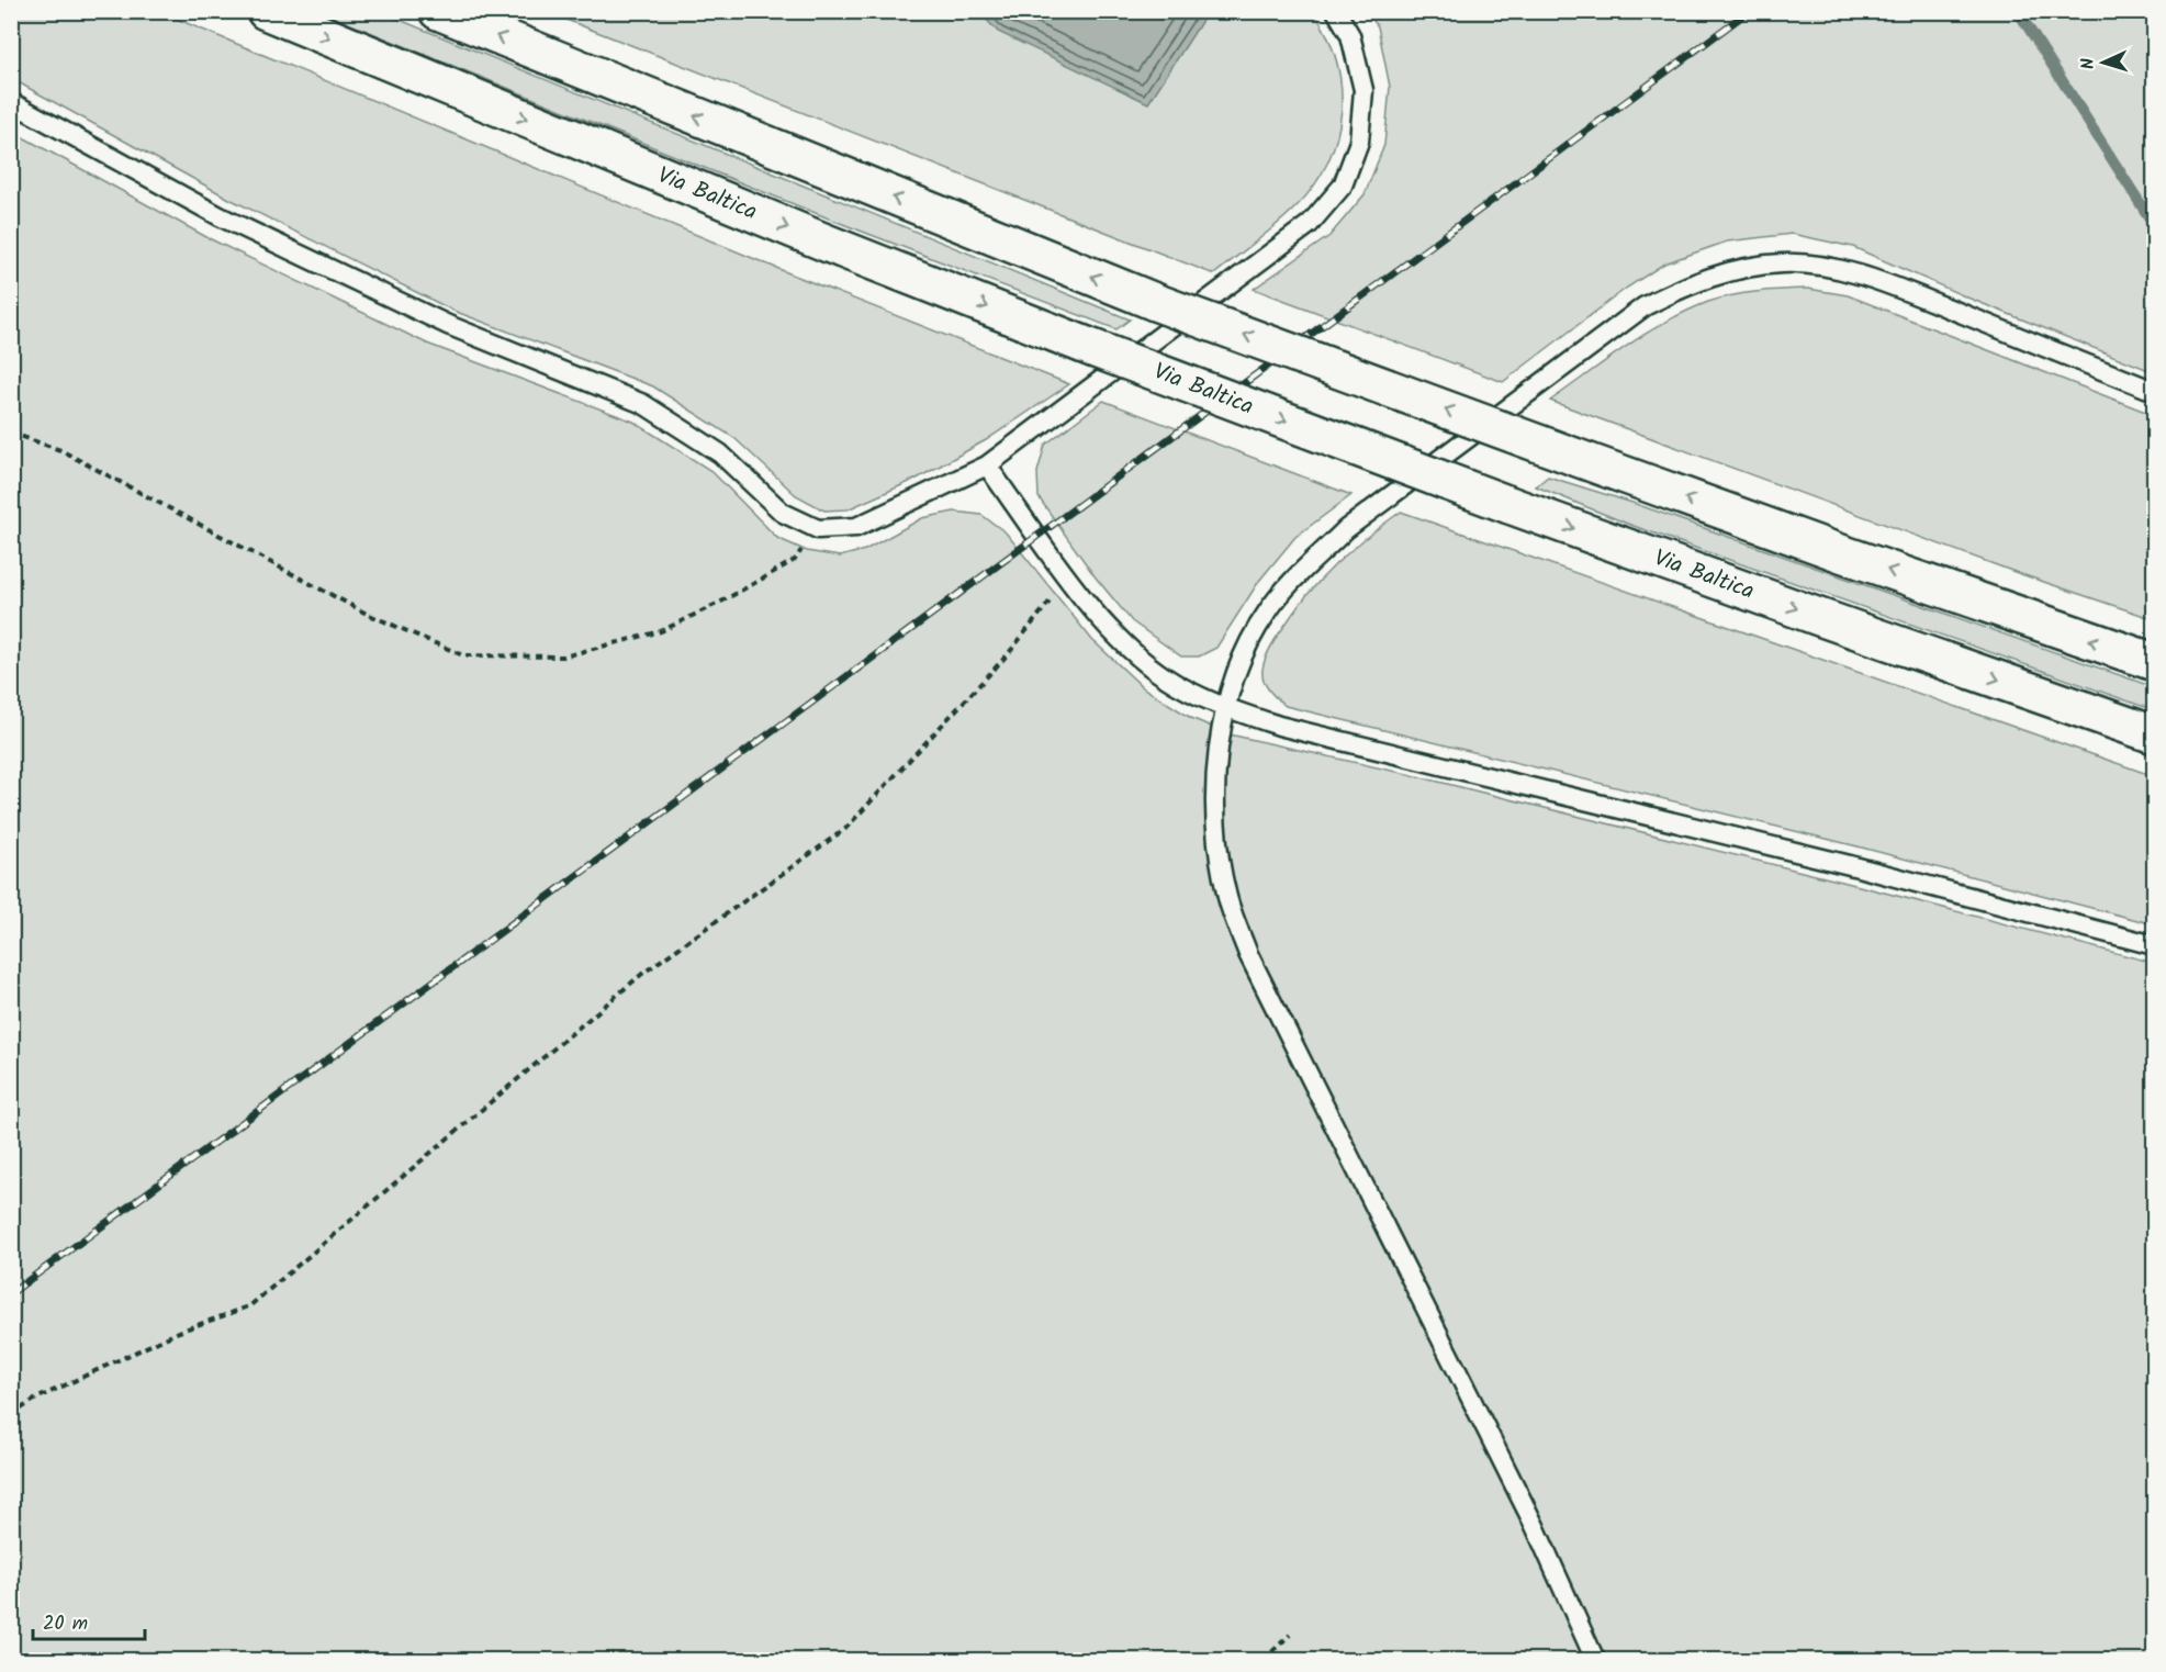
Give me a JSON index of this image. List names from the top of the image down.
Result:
{
  "streets": {
    "highway": ["Via Baltica"]
  },
  "scale_bar": "20 m",
  "north": "left"
}
